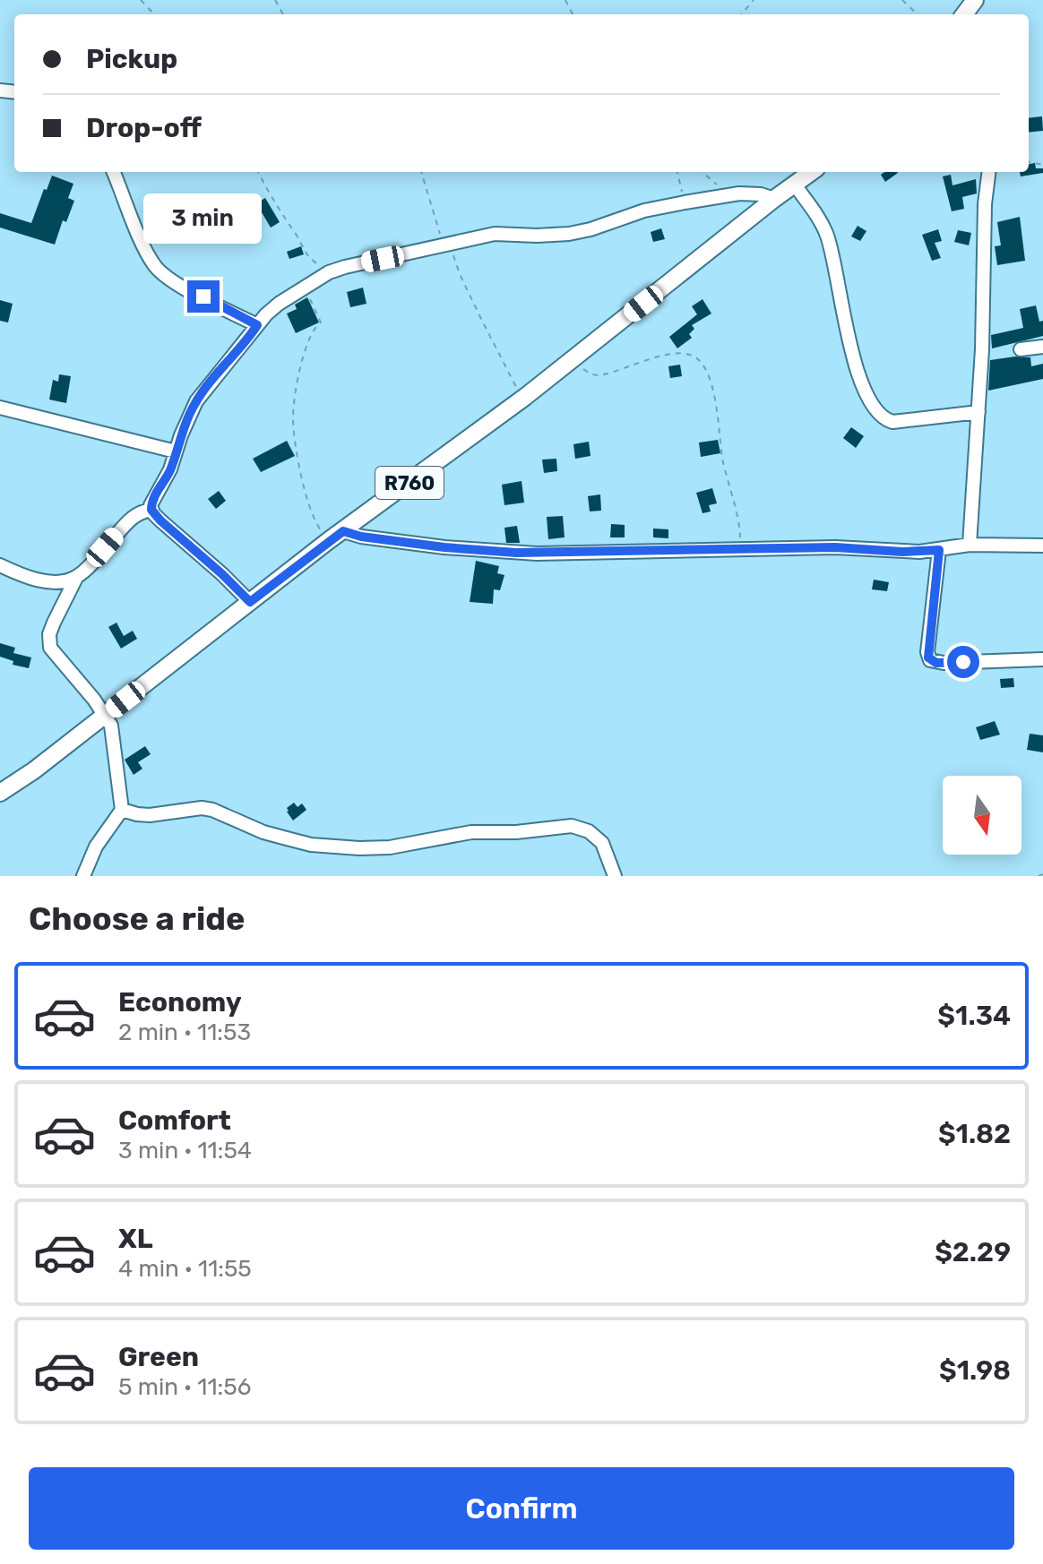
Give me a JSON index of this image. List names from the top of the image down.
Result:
{
  "streets": {
    "main road": ["R760"]
  },
  "north": "bottom",
  "page": {
    "banner": ["Pickup", "Drop-off"],
    "bubble": "3 min",
    "heading": "Choose a ride",
    "list": [
      {
        "name": "Economy",
        "note": "2 min · 11:53",
        "value": "$1.34"
      },
      {
        "name": "Comfort",
        "note": "3 min · 11:54",
        "value": "$1.82"
      },
      {
        "name": "XL",
        "note": "4 min · 11:55",
        "value": "$2.29"
      },
      {
        "name": "Green",
        "note": "5 min · 11:56",
        "value": "$1.98"
      }
    ],
    "buttons": "Confirm"
  }
}
